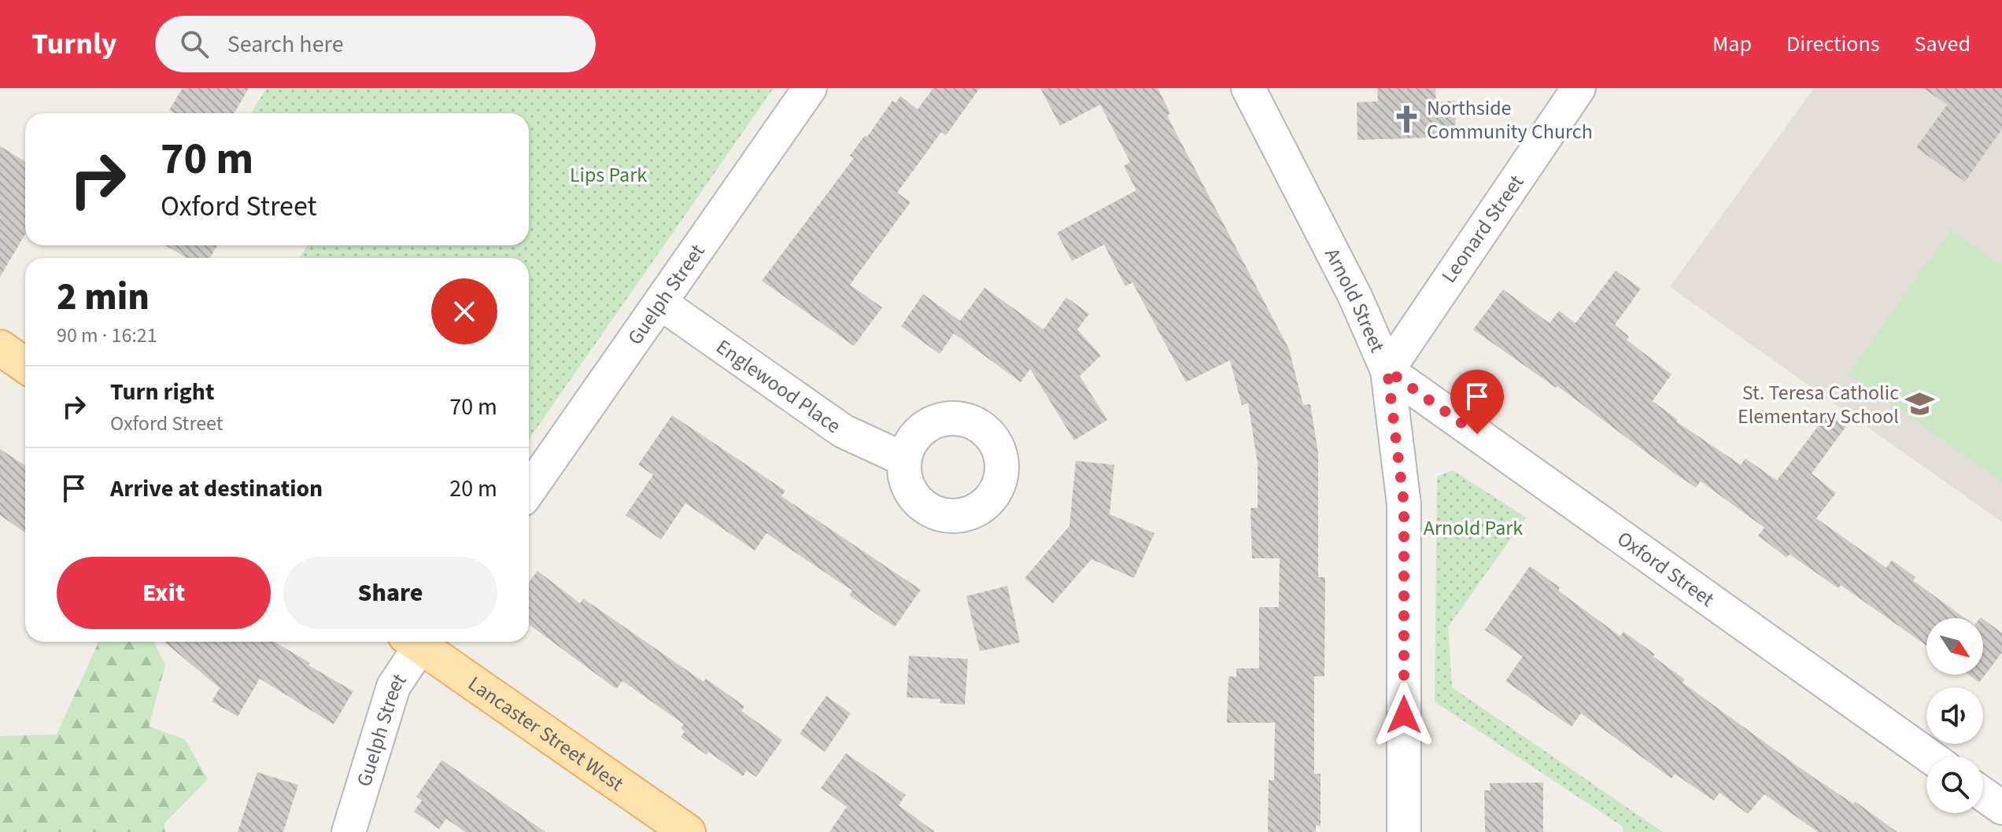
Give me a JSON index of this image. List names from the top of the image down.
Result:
{
  "streets": {
    "main road": ["Lancaster Street West"],
    "street": [
      "Leonard Street",
      "Guelph Street",
      "Arnold Street",
      "Englewood Place",
      "Oxford Street"
    ]
  },
  "crossings": [
    ["Leonard Street", "Arnold Street"],
    ["Leonard Street", "Oxford Street"],
    ["Guelph Street", "Englewood Place"],
    ["Arnold Street", "Oxford Street"]
  ],
  "parks": ["Lips Park", "Arnold Park"],
  "places": {
    "church": ["Northside Community Church"],
    "school or university": ["St. Teresa Catholic Elementary School"]
  },
  "north": "bottom right",
  "page": {
    "header": "Turnly",
    "search": "Search here",
    "nav": ["Map", "Directions", "Saved"],
    "turn": ["70 m", "Oxford Street"],
    "heading": ["2 min", "90 m · 16:21"],
    "list": [
      {
        "name": "Turn right",
        "note": "Oxford Street",
        "value": "70 m"
      },
      {
        "name": "Arrive at destination",
        "value": "20 m"
      }
    ],
    "buttons": ["Exit", "Share"]
  }
}
